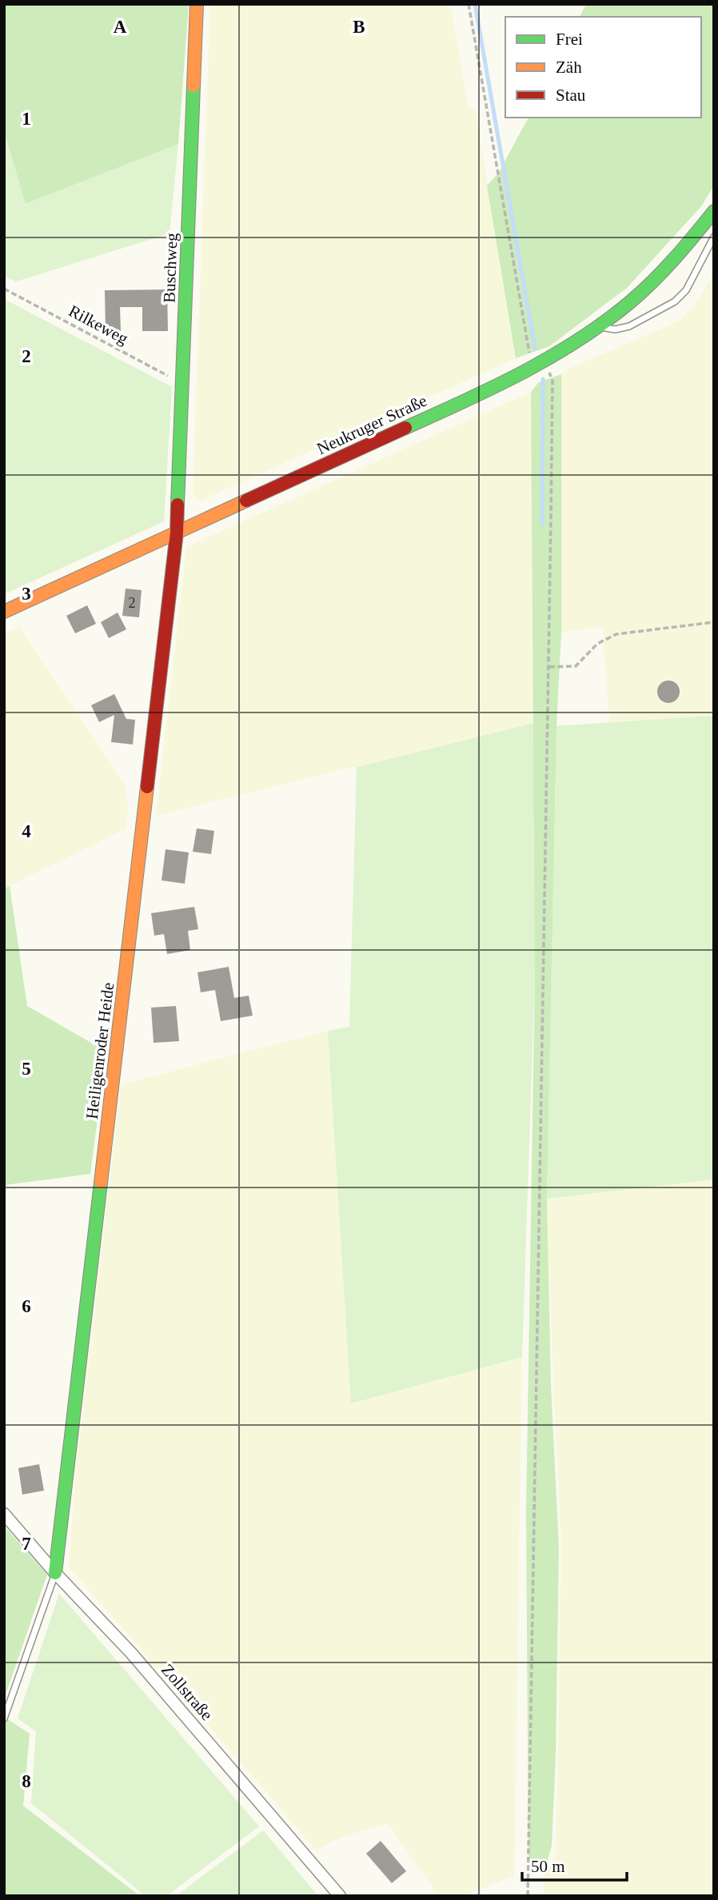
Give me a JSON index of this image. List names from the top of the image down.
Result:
{
  "streets": {
    "street": [
      "Buschweg",
      "Neukruger Straße",
      "Heiligenroder Heide",
      "Zollstraße"
    ],
    "path": ["Rilkeweg"]
  },
  "crossings": [
    ["Buschweg", "Rilkeweg"],
    ["Buschweg", "Neukruger Straße"],
    ["Buschweg", "Heiligenroder Heide"],
    ["Neukruger Straße", "Heiligenroder Heide"],
    ["Heiligenroder Heide", "Zollstraße"]
  ],
  "house_numbers": ["2"],
  "legend": ["Frei", "Zäh", "Stau"],
  "scale_bar": "50 m",
  "grid": {
    "columns": ["A", "B"],
    "rows": [
      "1",
      "2",
      "3",
      "4",
      "5",
      "6",
      "7",
      "8"
    ]
  }
}
